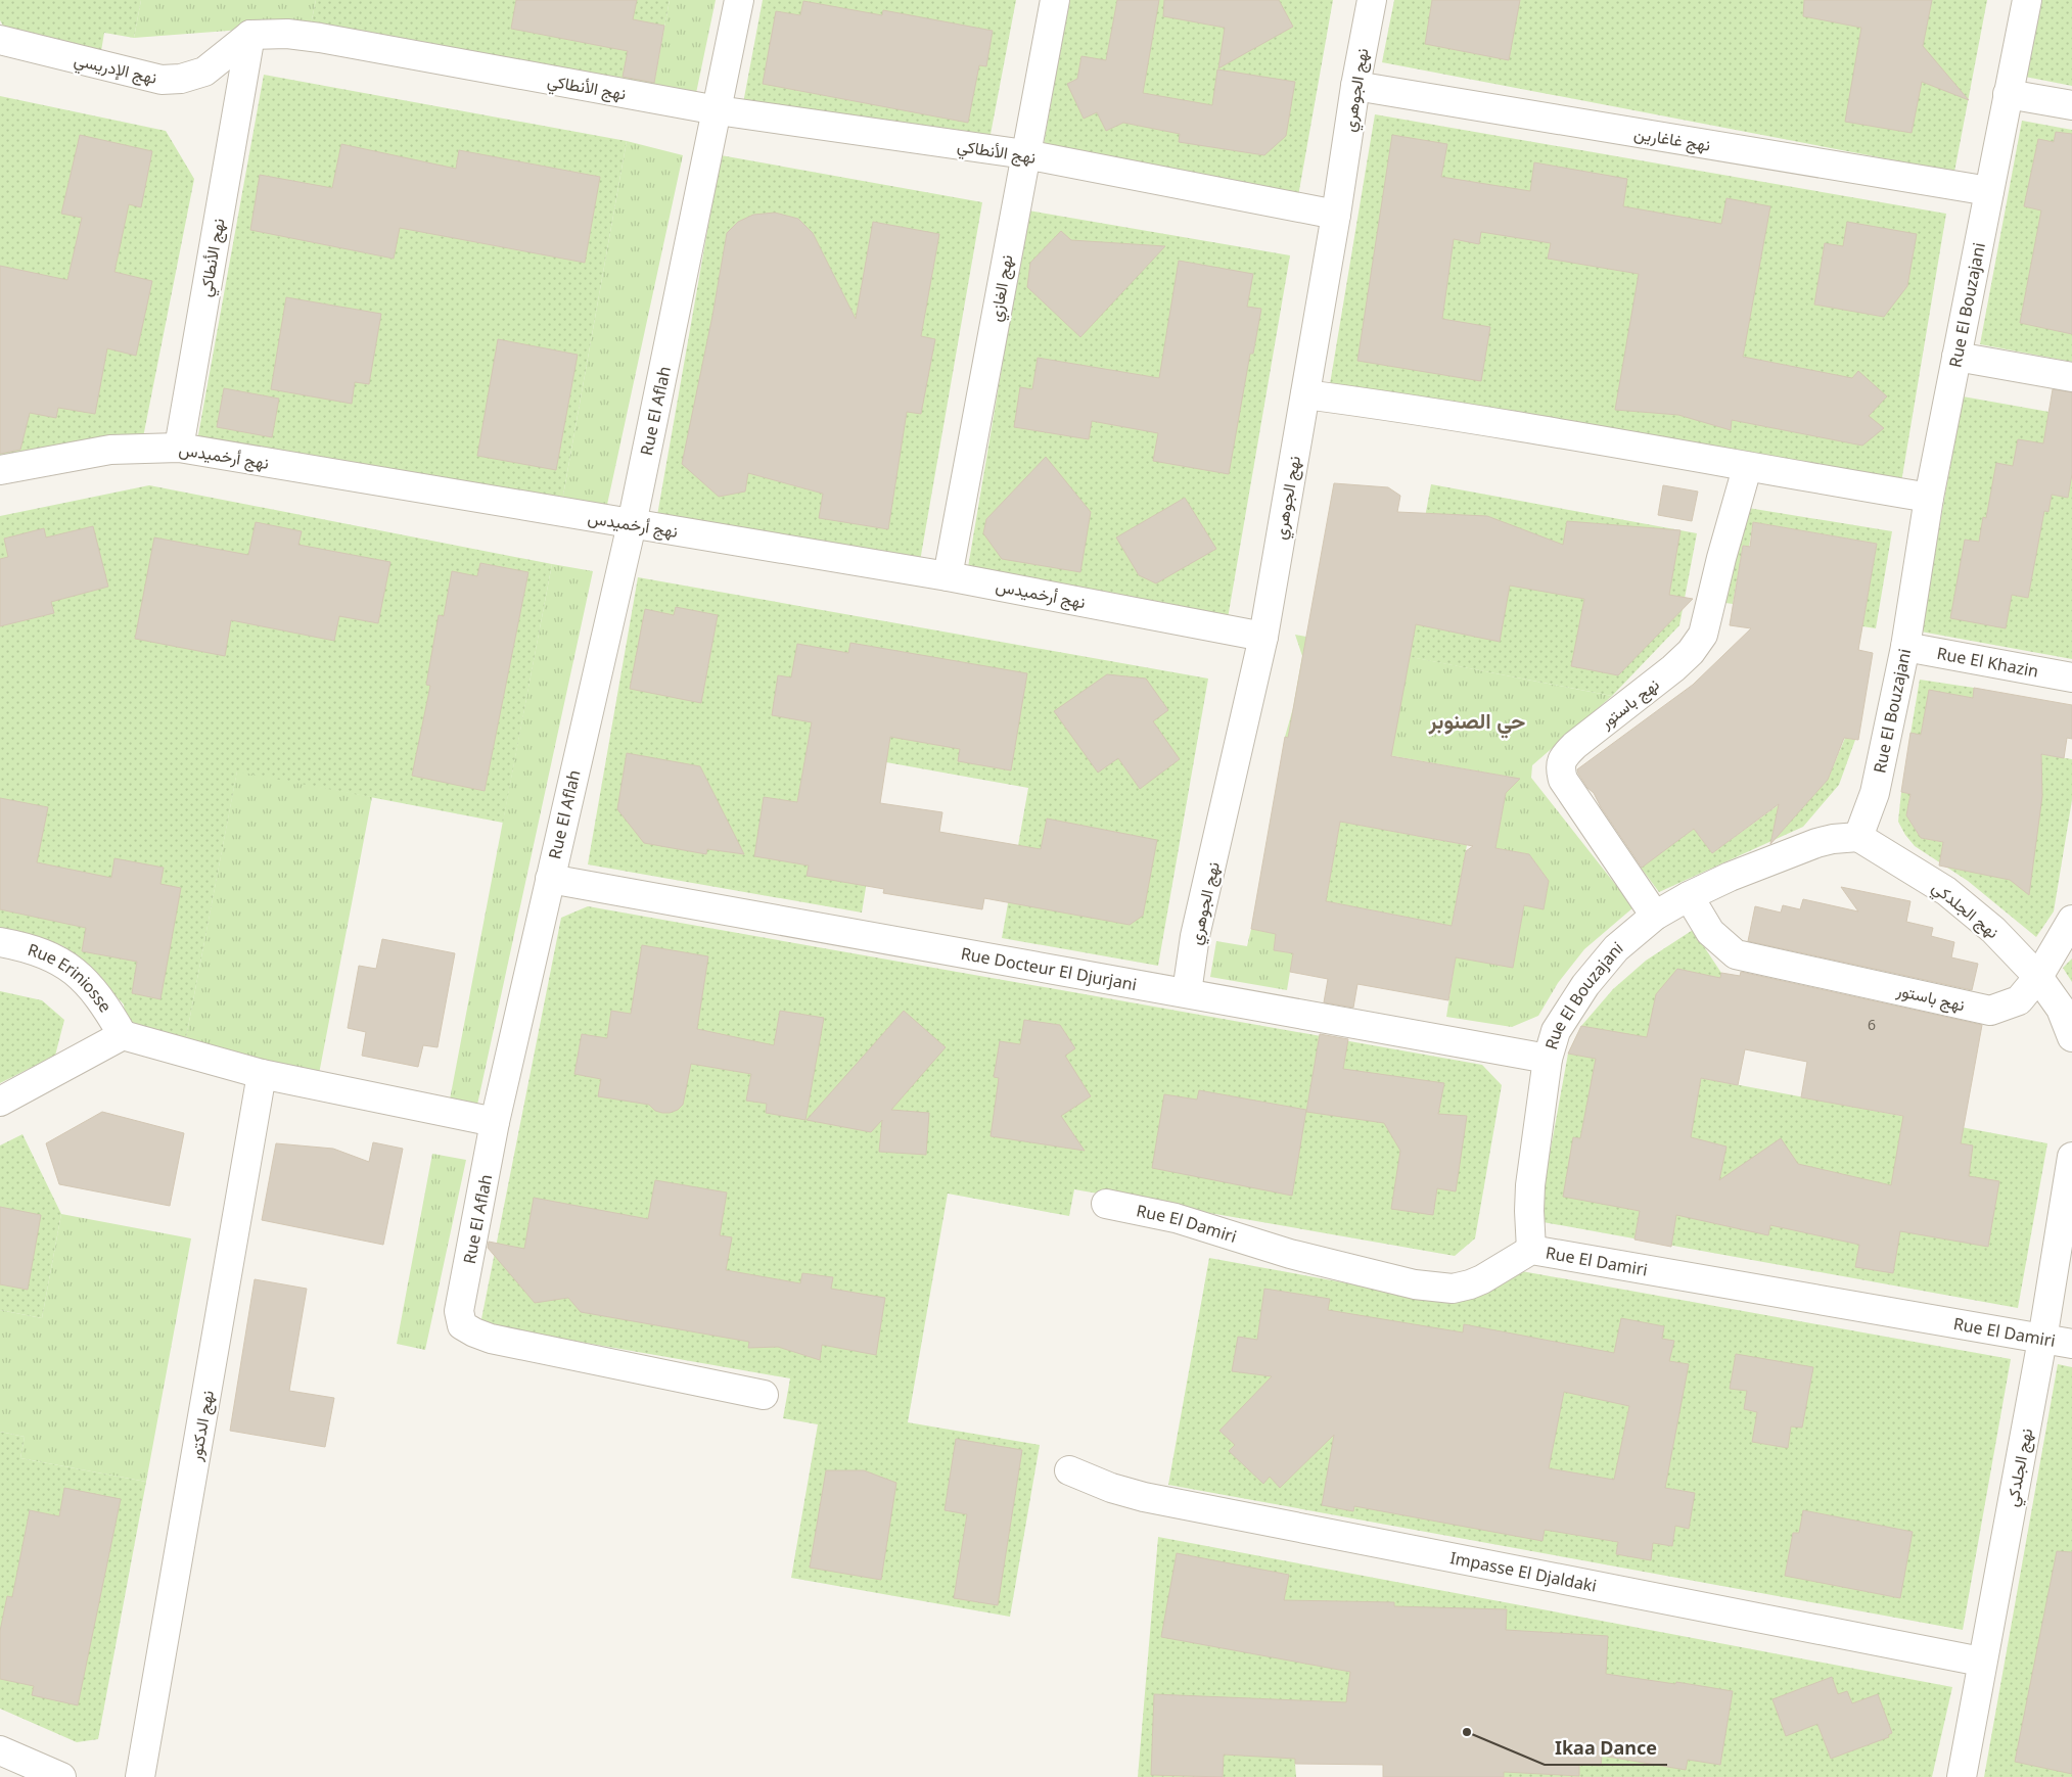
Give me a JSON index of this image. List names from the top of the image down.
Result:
{
  "streets": {
    "street": [
      "نهج الإدريسي",
      "نهج الأنطاكي",
      "نهج الجوهري",
      "نهج غاغارين",
      "نهج الغازي",
      "Rue El Bouzajani",
      "Rue El Aflah",
      "نهج أرخميدس",
      "Rue El Khazin",
      "نهج باستور",
      "نهج الجلدكي",
      "Rue Docteur El Djurjani",
      "Rue Eriniosse",
      "Rue El Damiri",
      "نهج الدكتور",
      "Impasse El Djaldaki"
    ]
  },
  "crossings": [
    ["نهج الإدريسي", "نهج الأنطاكي"],
    ["نهج الأنطاكي", "نهج الجوهري"],
    ["نهج الأنطاكي", "نهج الغازي"],
    ["نهج الأنطاكي", "Rue El Aflah"],
    ["نهج الأنطاكي", "نهج أرخميدس"],
    ["نهج الجوهري", "نهج غاغارين"],
    ["نهج الجوهري", "نهج أرخميدس"],
    ["نهج الجوهري", "Rue Docteur El Djurjani"],
    ["نهج غاغارين", "Rue El Bouzajani"],
    ["نهج الغازي", "نهج أرخميدس"],
    ["Rue El Bouzajani", "Rue El Khazin"],
    ["Rue El Bouzajani", "نهج باستور"],
    ["Rue El Bouzajani", "نهج الجلدكي"],
    ["Rue El Bouzajani", "Rue Docteur El Djurjani"],
    ["Rue El Bouzajani", "Rue El Damiri"],
    ["Rue El Aflah", "نهج أرخميدس"],
    ["Rue El Aflah", "Rue Docteur El Djurjani"],
    ["نهج باستور", "نهج الجلدكي"],
    ["نهج الجلدكي", "Rue El Damiri"],
    ["نهج الجلدكي", "Impasse El Djaldaki"]
  ],
  "districts": ["حي الصنوبر"],
  "places": ["Ikaa Dance"],
  "house_numbers": ["6"]
}
